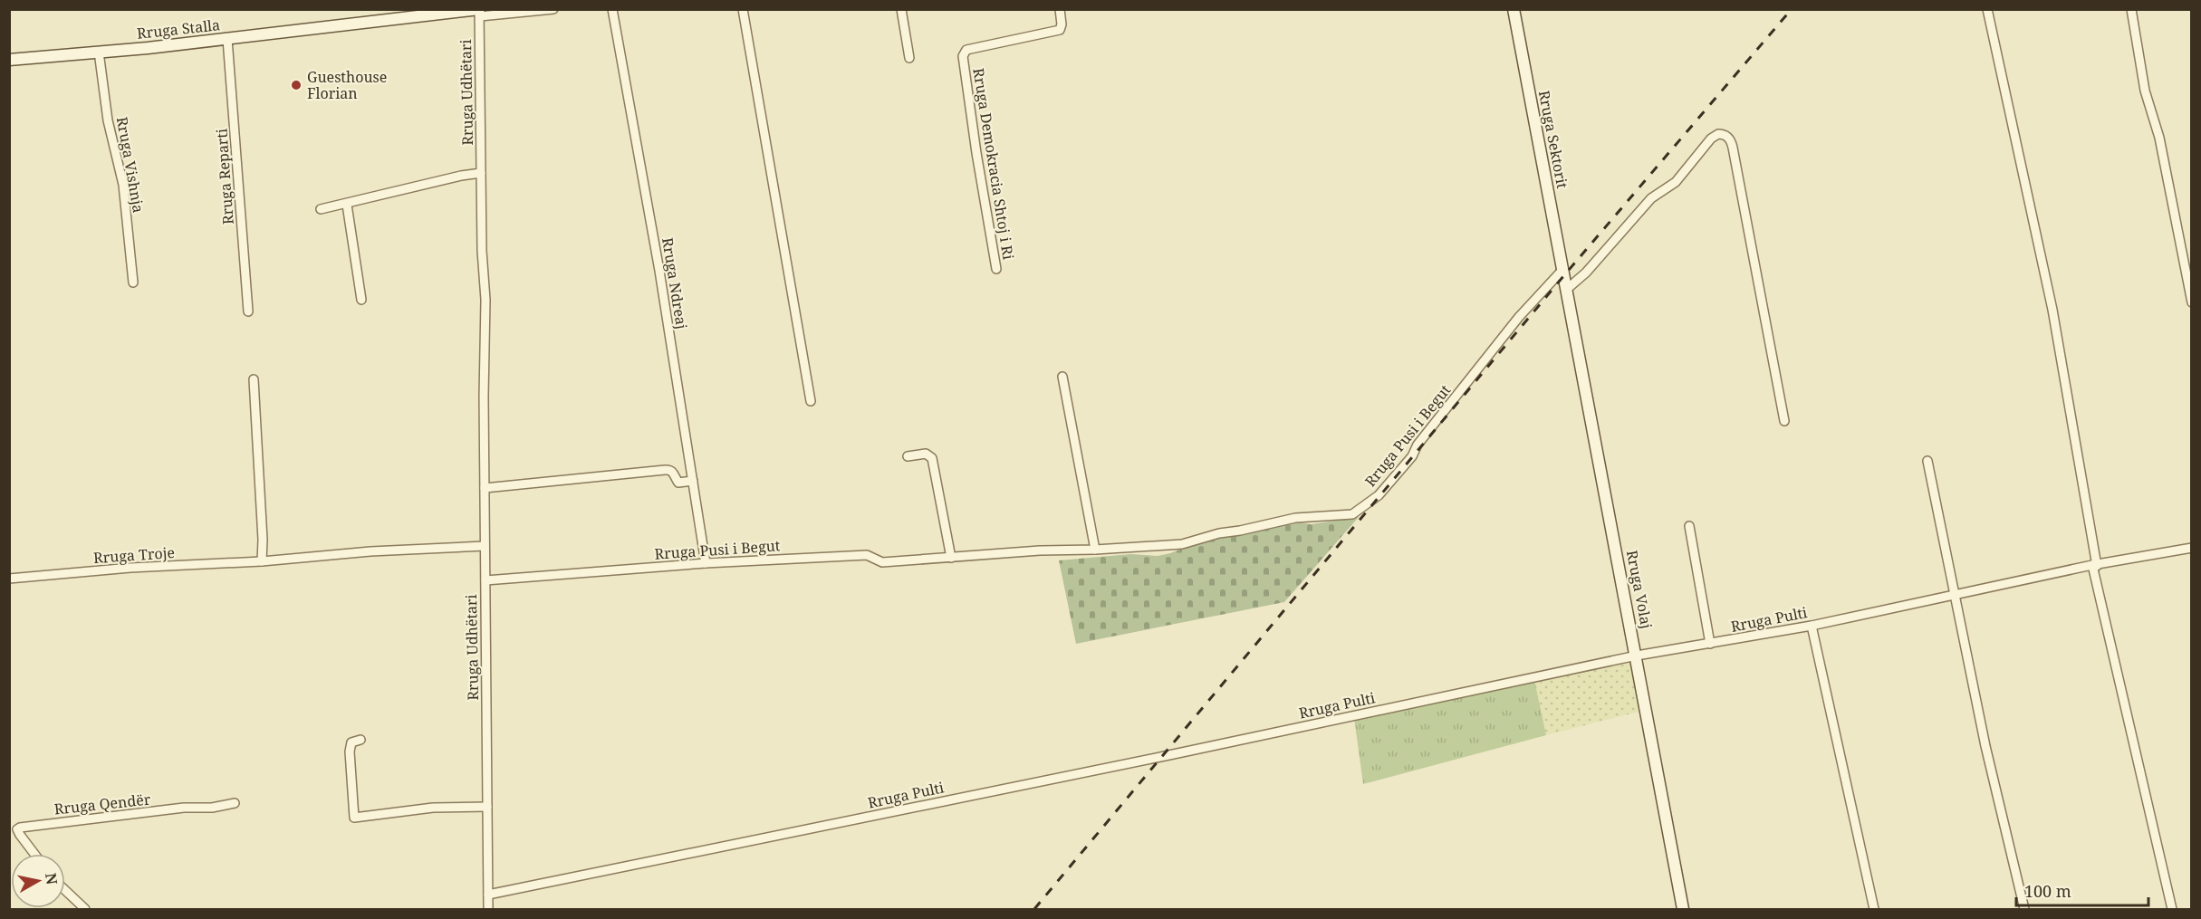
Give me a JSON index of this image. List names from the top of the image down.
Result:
{
  "streets": {
    "street": [
      "Rruga Stalla",
      "Rruga Udhëtari",
      "Rruga Sektorit",
      "Rruga Demokracia Shtoj i Ri",
      "Rruga Vishnja",
      "Rruga Reparti",
      "Rruga Ndreaj",
      "Rruga Pusi i Begut",
      "Rruga Troje",
      "Rruga Volaj",
      "Rruga Pulti",
      "Rruga Qendër"
    ]
  },
  "crossings": [
    ["Rruga Stalla", "Rruga Udhëtari"],
    ["Rruga Stalla", "Rruga Vishnja"],
    ["Rruga Stalla", "Rruga Reparti"],
    ["Rruga Udhëtari", "Rruga Pusi i Begut"],
    ["Rruga Udhëtari", "Rruga Troje"],
    ["Rruga Udhëtari", "Rruga Pulti"],
    ["Rruga Sektorit", "Rruga Pusi i Begut"],
    ["Rruga Sektorit", "Rruga Volaj"],
    ["Rruga Ndreaj", "Rruga Pusi i Begut"],
    ["Rruga Pusi i Begut", "Rruga Volaj"],
    ["Rruga Volaj", "Rruga Pulti"]
  ],
  "places": ["Guesthouse Florian"],
  "scale_bar": "100 m",
  "north": "right"
}
